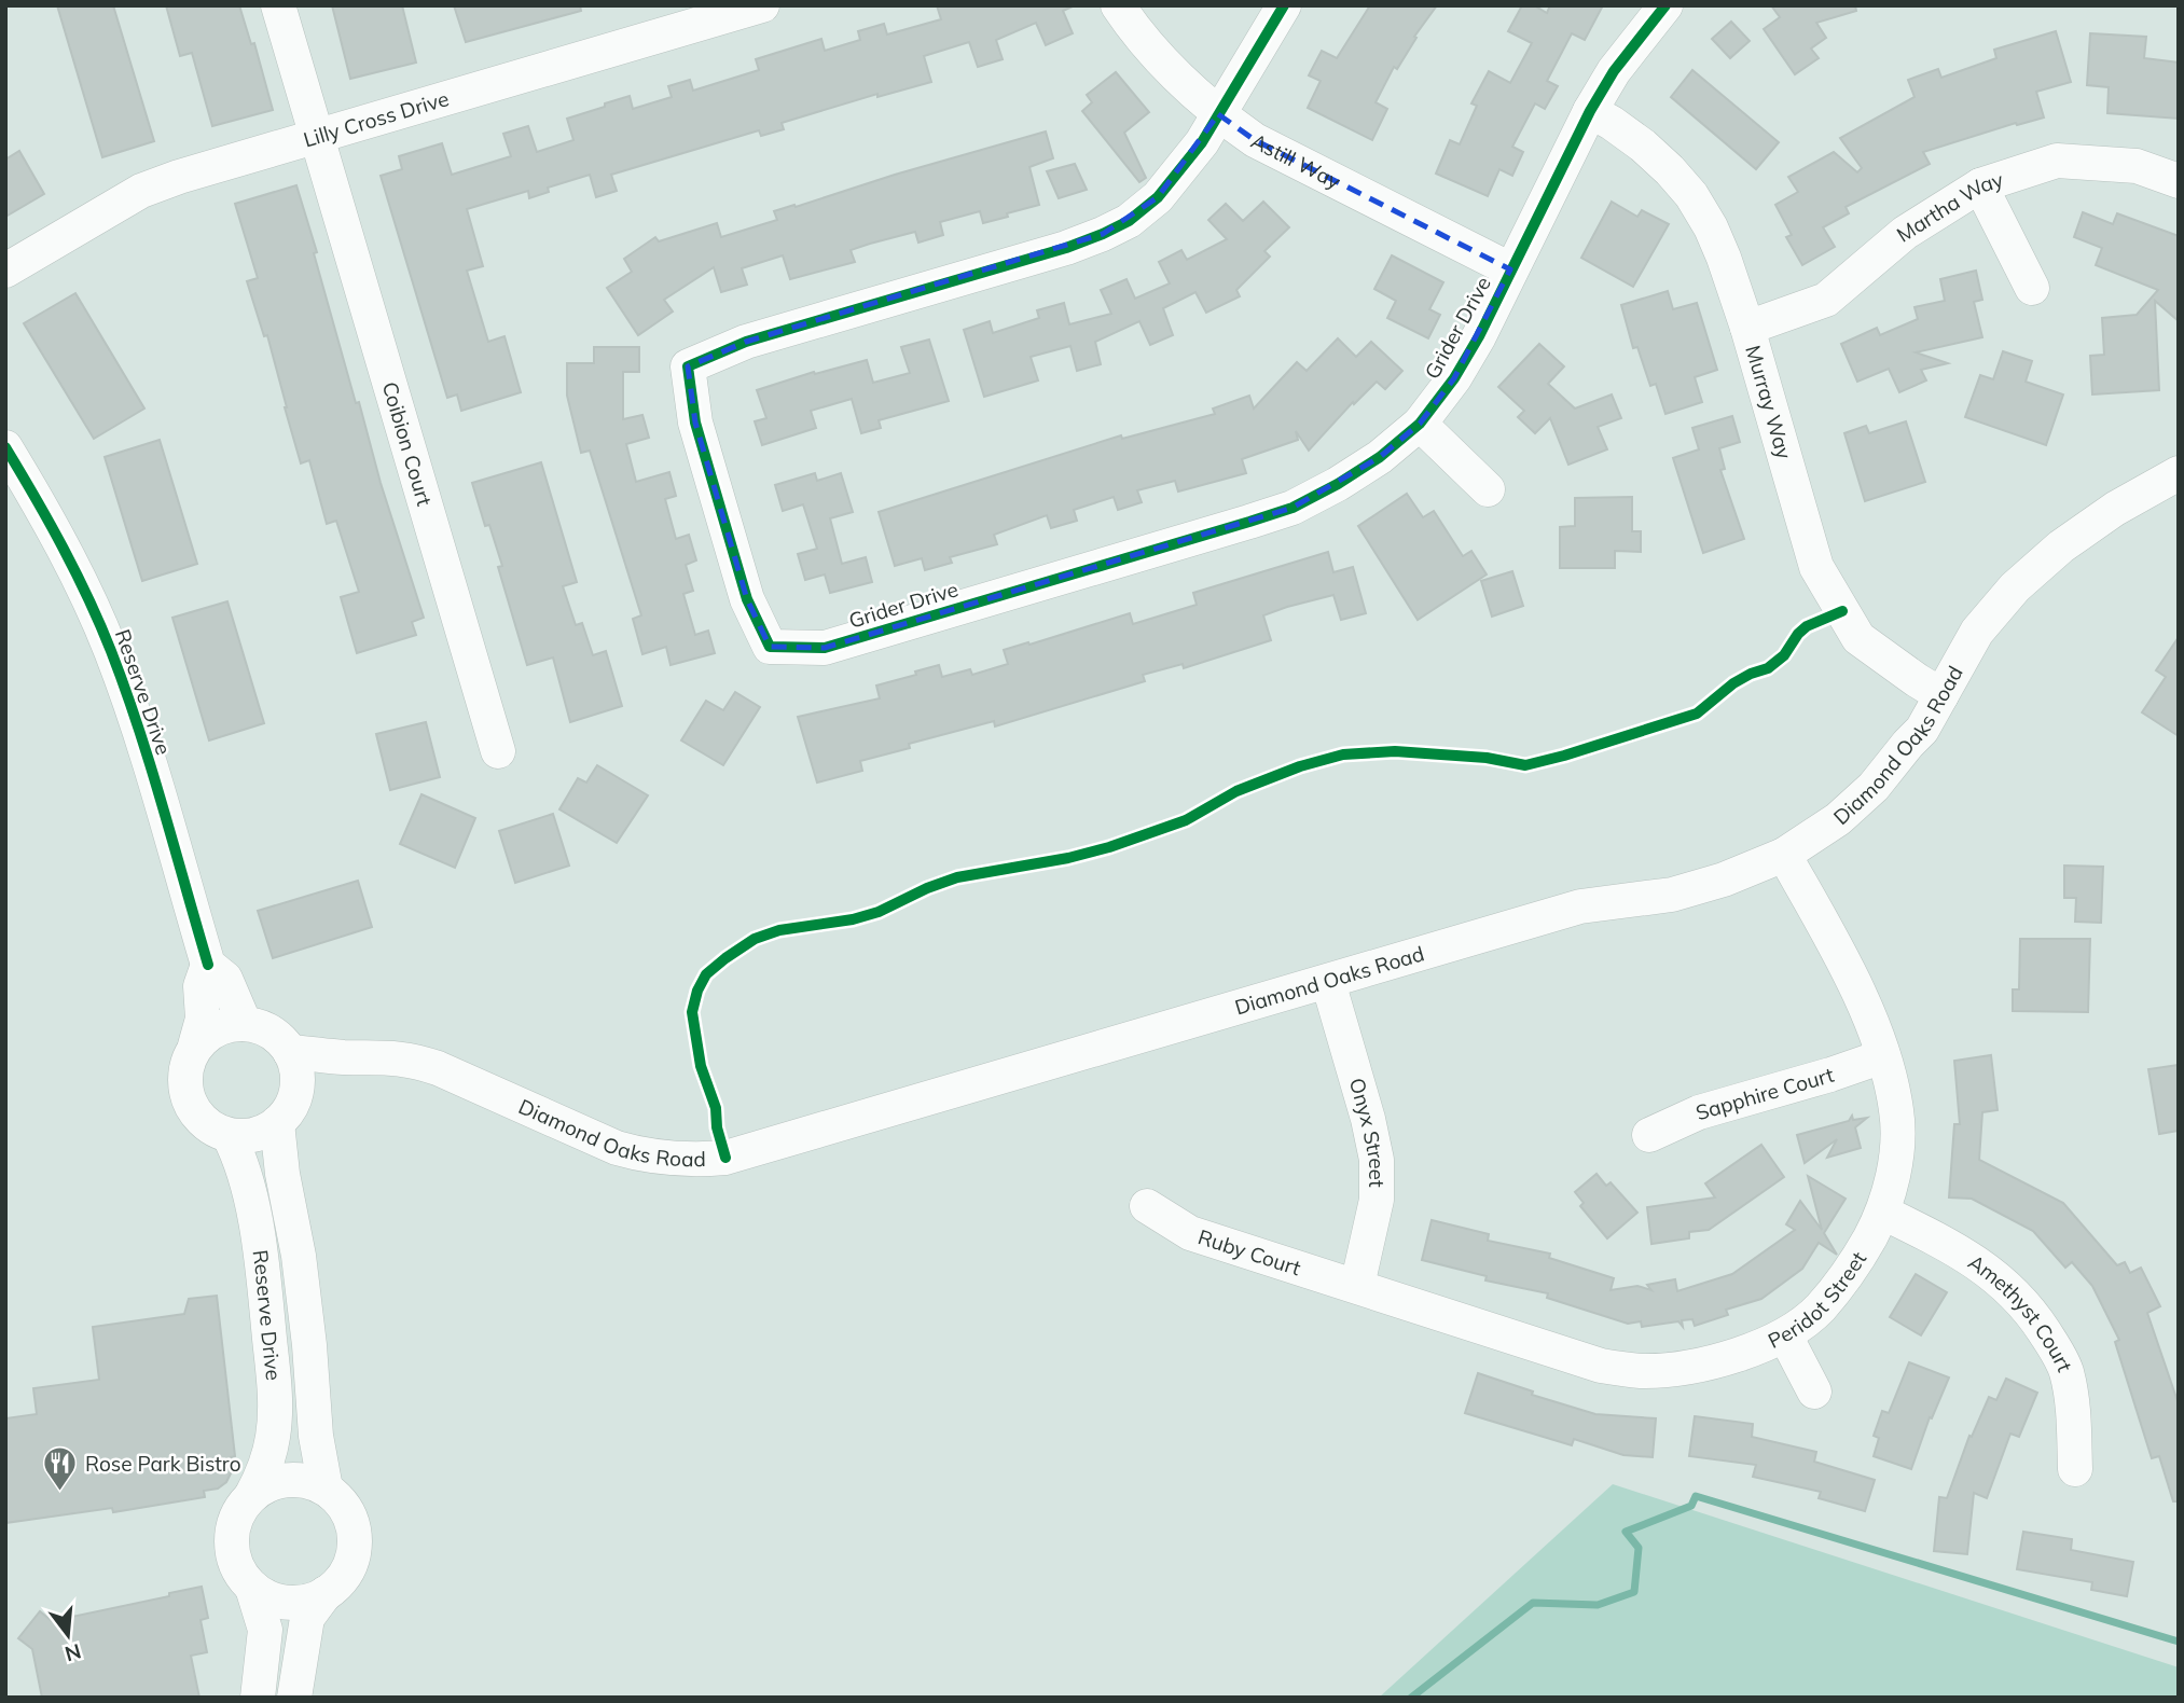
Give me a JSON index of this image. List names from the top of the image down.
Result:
{
  "streets": {
    "street": [
      "Lilly Cross Drive",
      "Astill Way",
      "Martha Way",
      "Grider Drive",
      "Murray Way",
      "Coibion Court",
      "Reserve Drive",
      "Diamond Oaks Road",
      "Sapphire Court",
      "Onyx Street",
      "Ruby Court",
      "Peridot Street",
      "Amethyst Court"
    ]
  },
  "crossings": [
    ["Lilly Cross Drive", "Coibion Court"],
    ["Astill Way", "Grider Drive"],
    ["Martha Way", "Murray Way"],
    ["Grider Drive", "Murray Way"],
    ["Murray Way", "Diamond Oaks Road"],
    ["Reserve Drive", "Diamond Oaks Road"],
    ["Diamond Oaks Road", "Onyx Street"],
    ["Diamond Oaks Road", "Peridot Street"],
    ["Sapphire Court", "Peridot Street"],
    ["Onyx Street", "Ruby Court"],
    ["Onyx Street", "Peridot Street"],
    ["Ruby Court", "Peridot Street"],
    ["Peridot Street", "Amethyst Court"]
  ],
  "places": {
    "restaurant": ["Rose Park Bistro"]
  },
  "north": "bottom"
}
